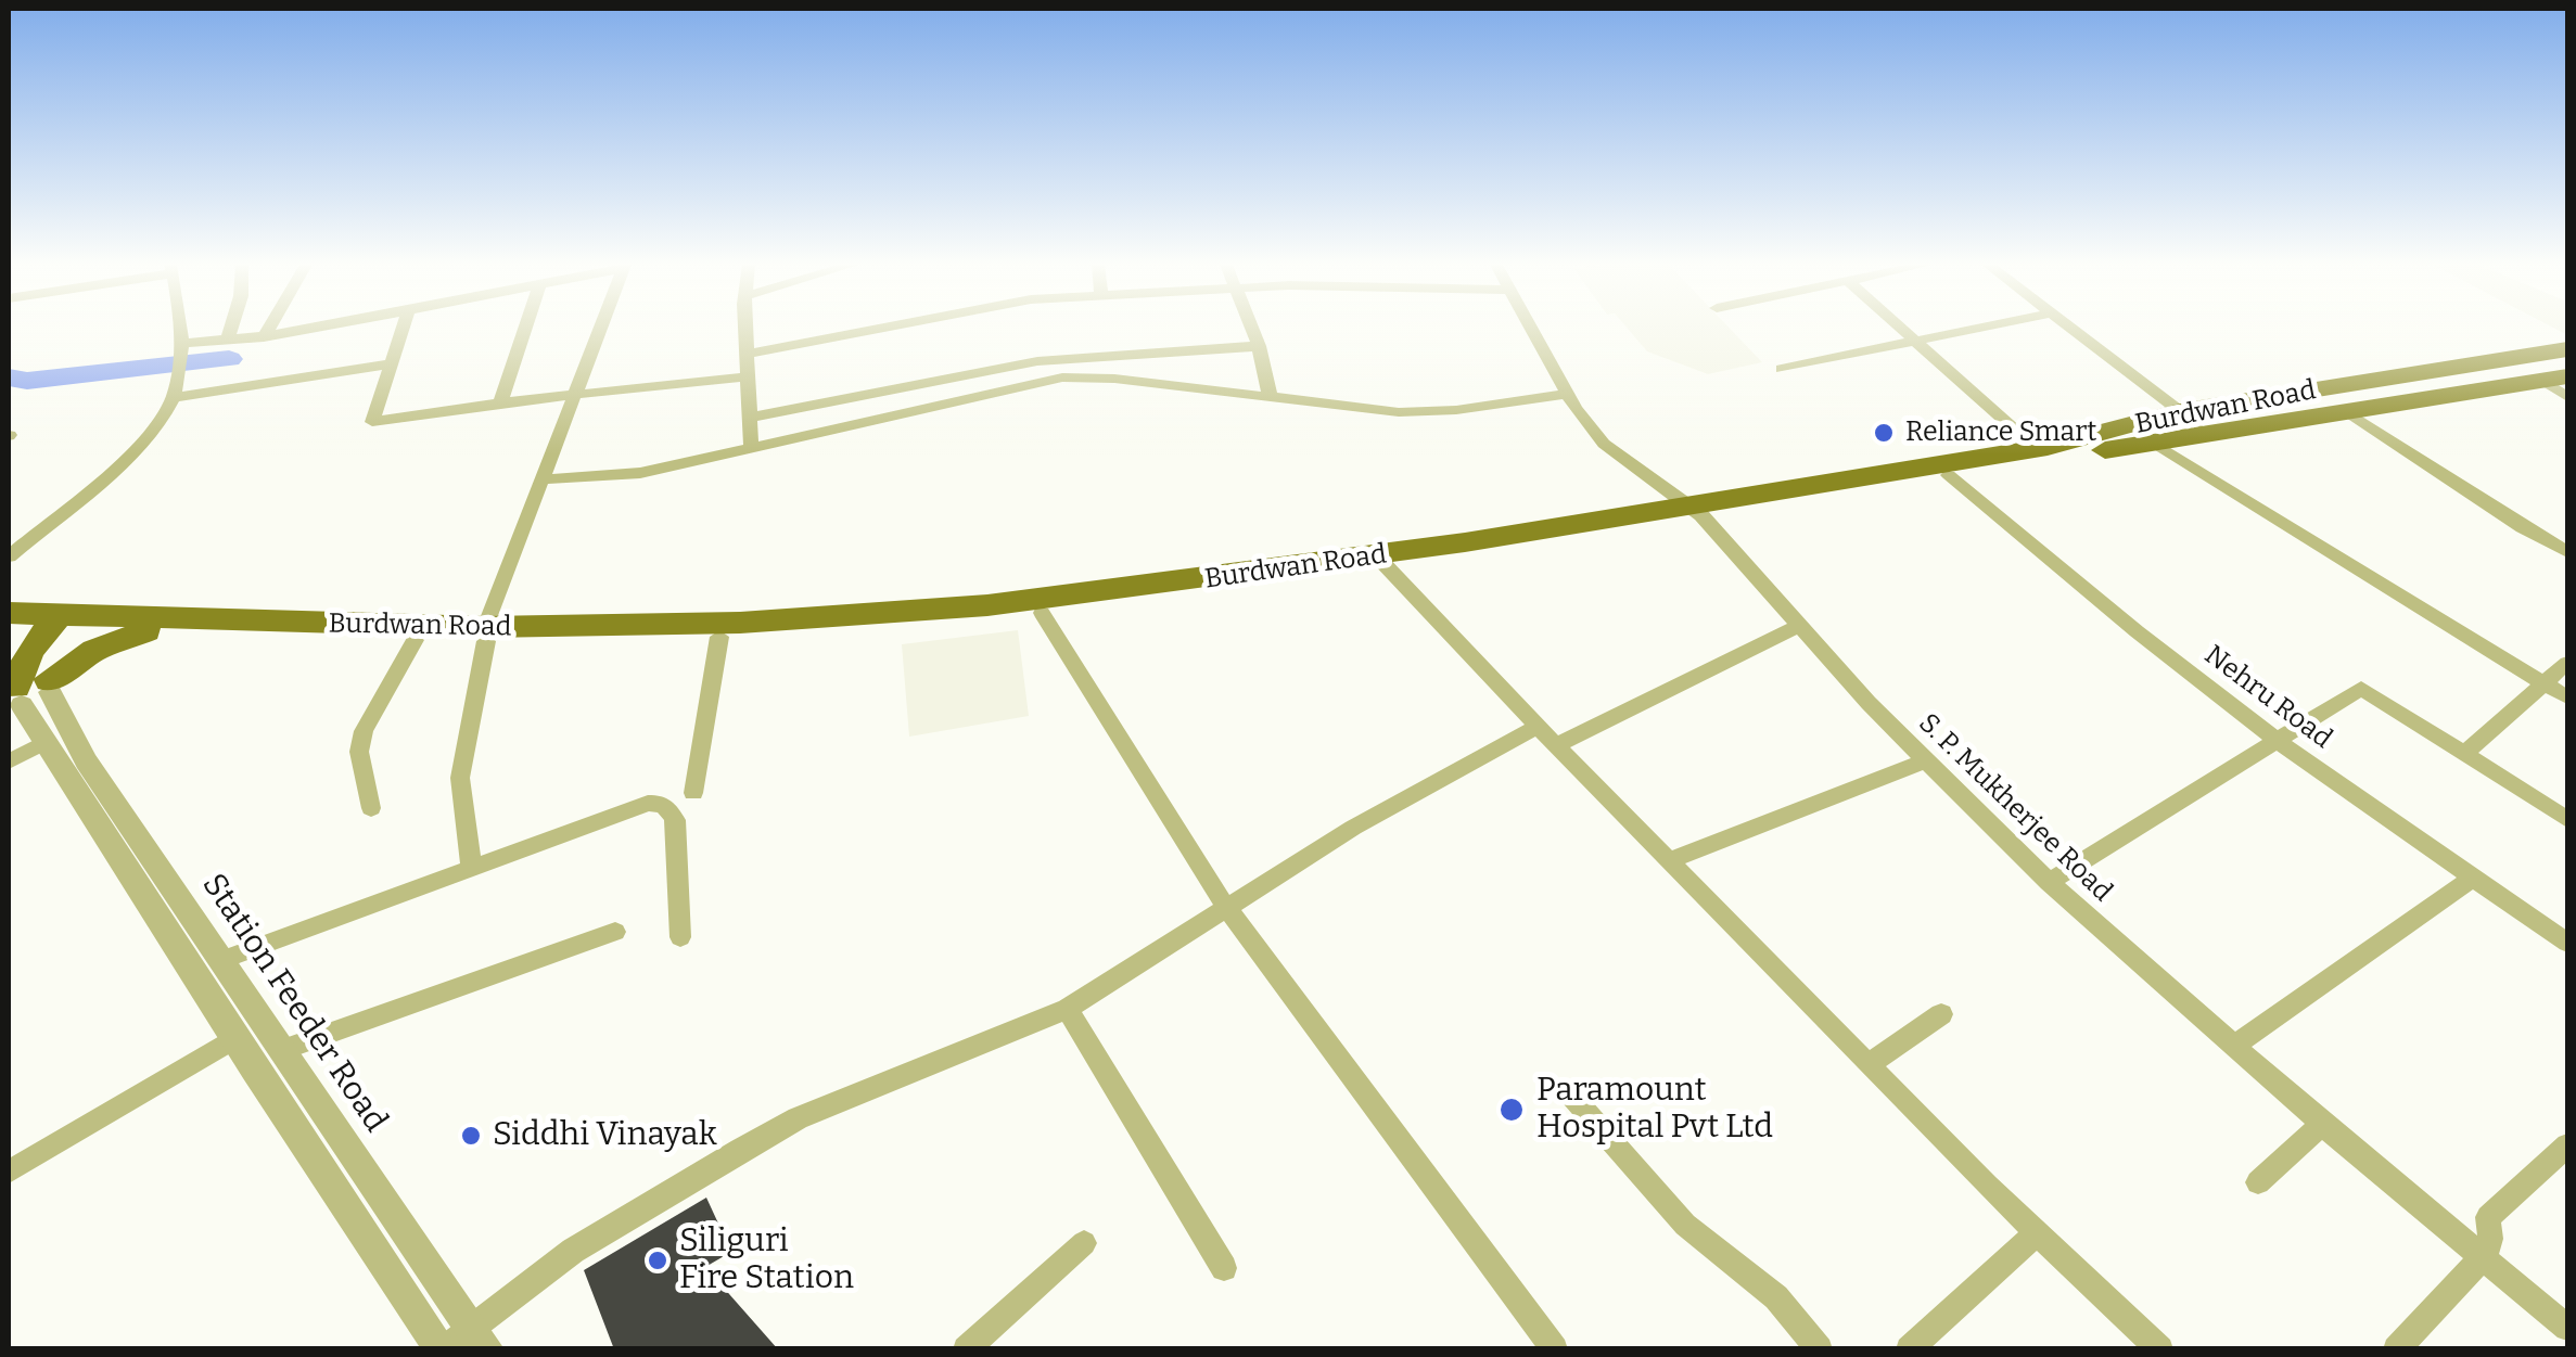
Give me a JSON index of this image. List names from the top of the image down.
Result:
{
  "streets": {
    "main road": ["Burdwan Road"],
    "street": ["Nehru Road", "S. P. Mukherjee Road", "Station Feeder Road"]
  },
  "crossings": [
    ["Burdwan Road", "Nehru Road"],
    ["Burdwan Road", "S. P. Mukherjee Road"]
  ],
  "places": [
    "Reliance Smart",
    "Paramount Hospital Pvt Ltd",
    "Siddhi Vinayak",
    "Siliguri Fire Station"
  ]
}
